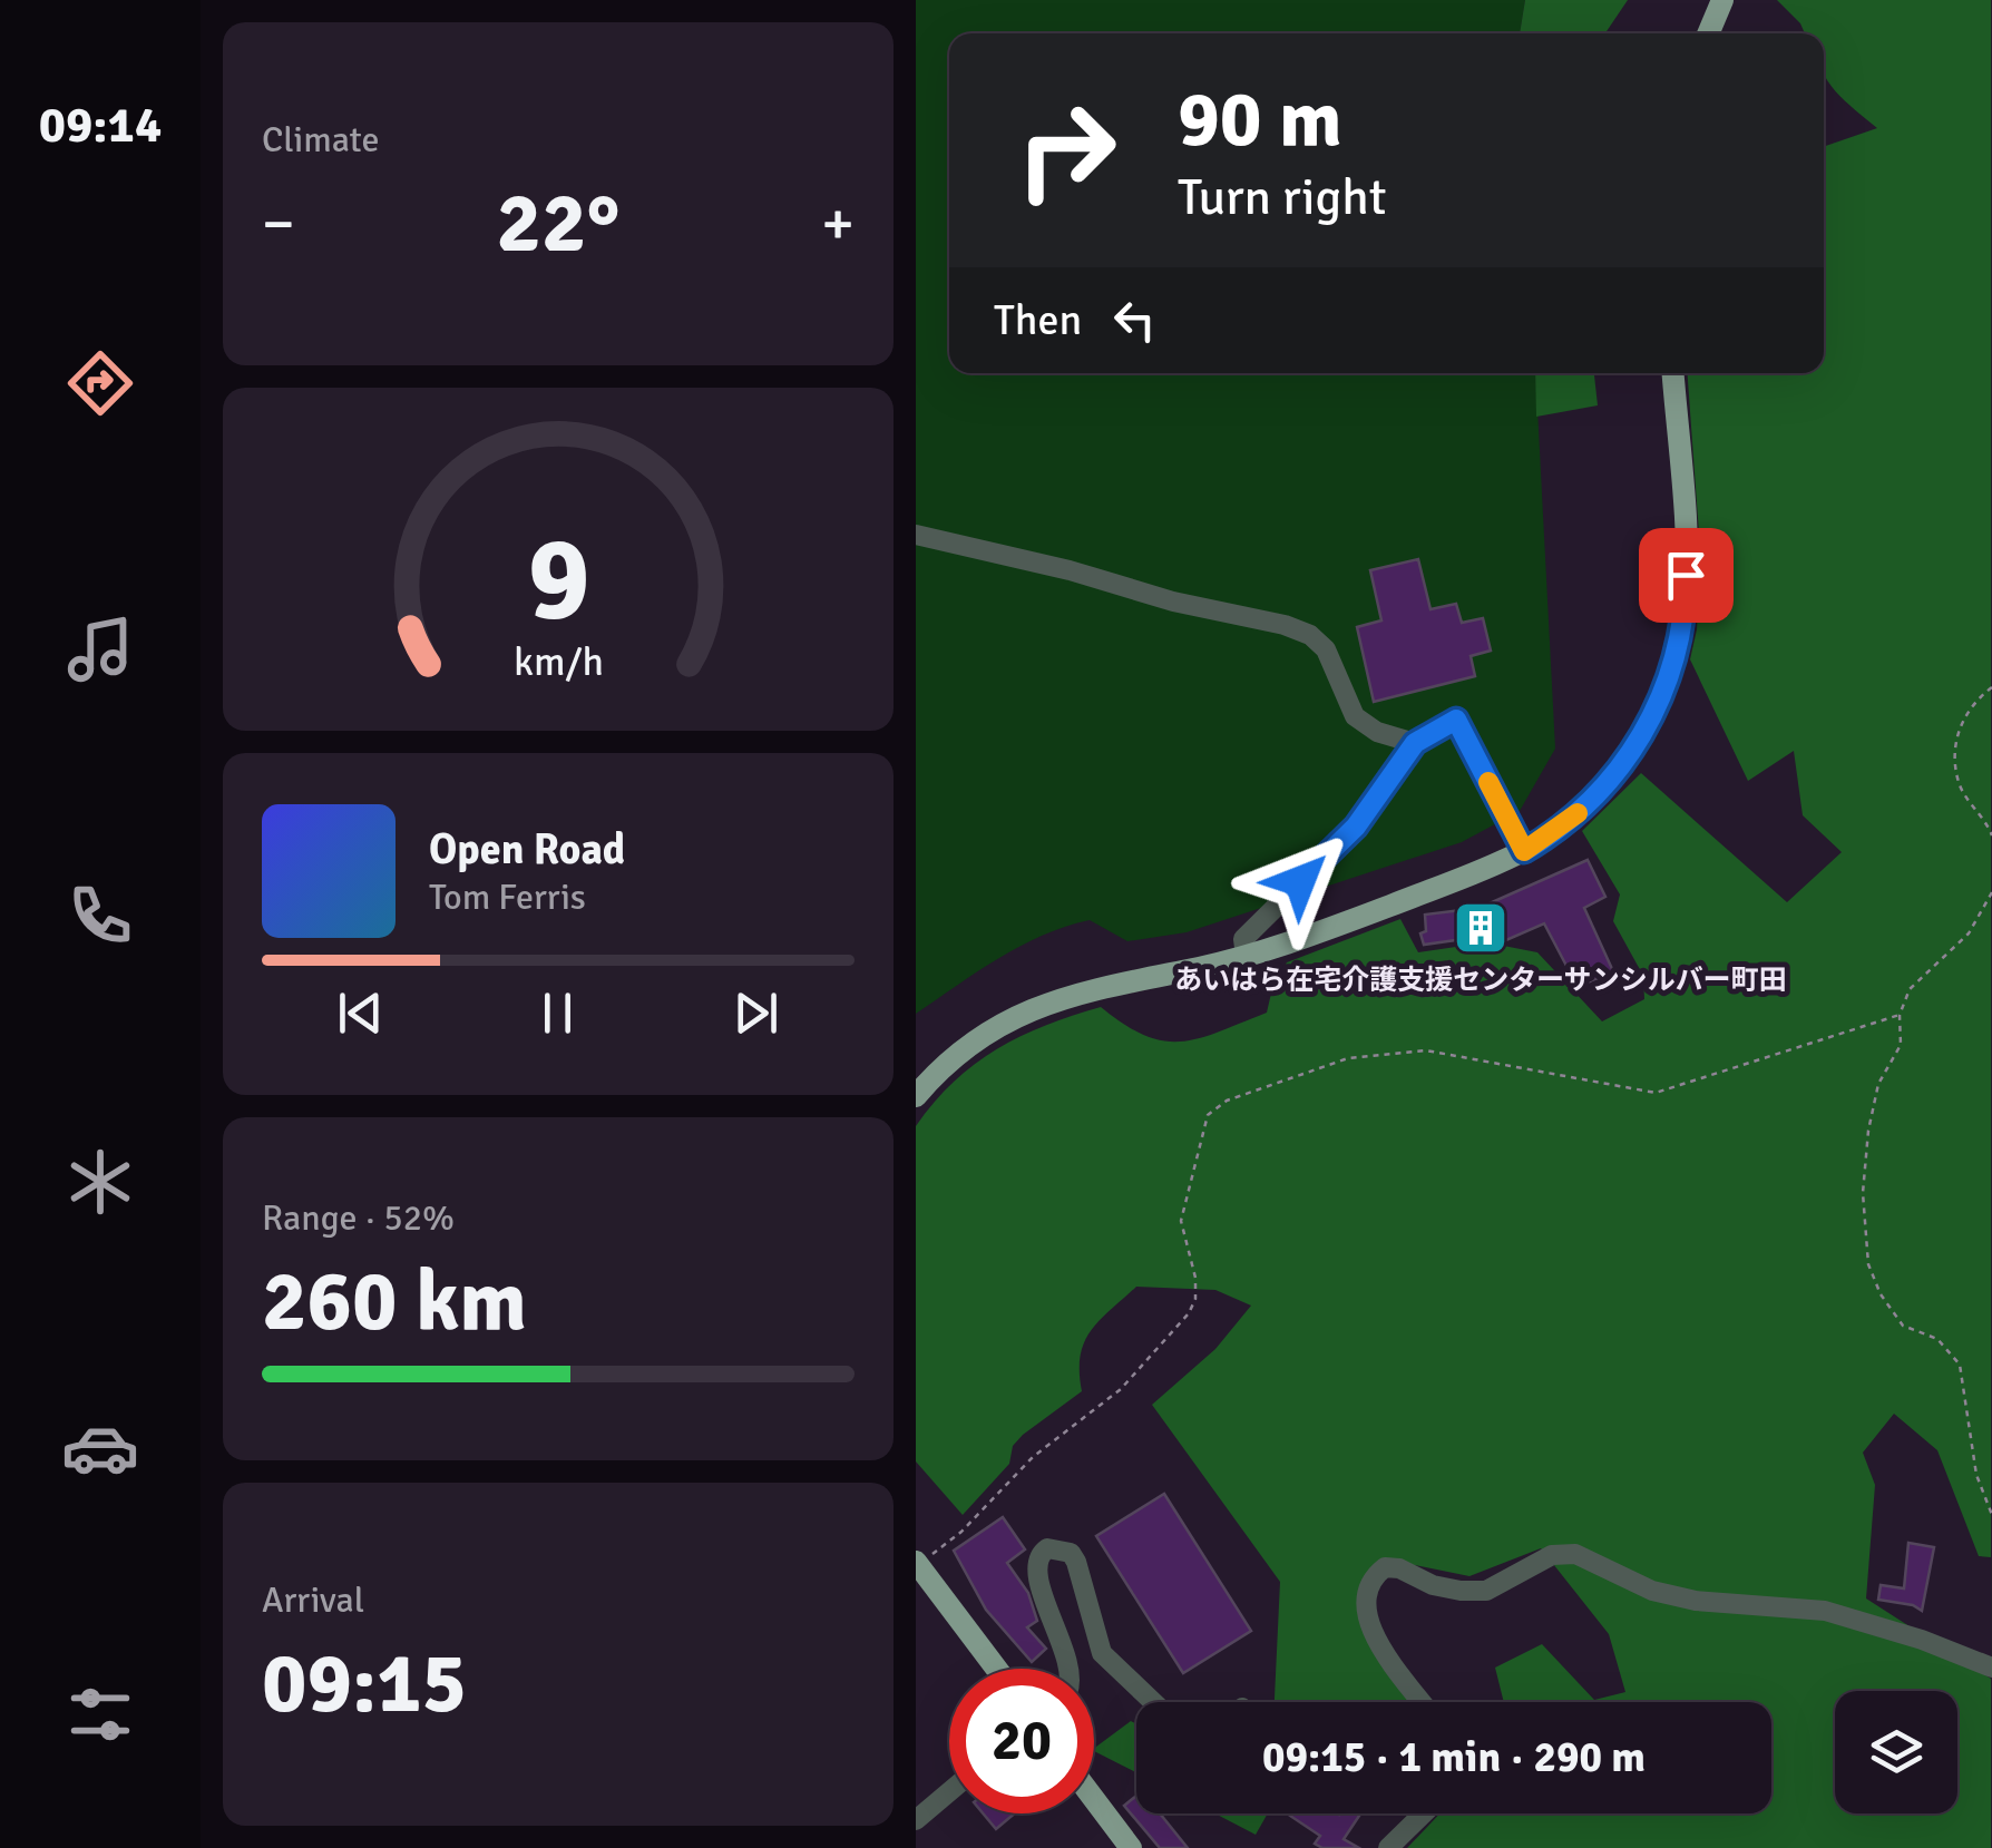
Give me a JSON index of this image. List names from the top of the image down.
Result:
{
  "places": {
    "building": ["あいはら在宅介護支援センターサンシルバー町田"]
  },
  "page": {
    "tabs": "09:14",
    "tile": [
      "Climate",
      ["Range · 52%", "260 km"],
      ["Arrival", "09:15"]
    ],
    "turn": ["90 m", "Turn right"],
    "heat": ["−", "22°", "+"],
    "then": "Then",
    "song": ["Open Road", "Tom Ferris"],
    "limit": "20",
    "trip": "09:15 · 1 min · 290 m",
    "gauge": ["9", "km/h"]
  }
}
